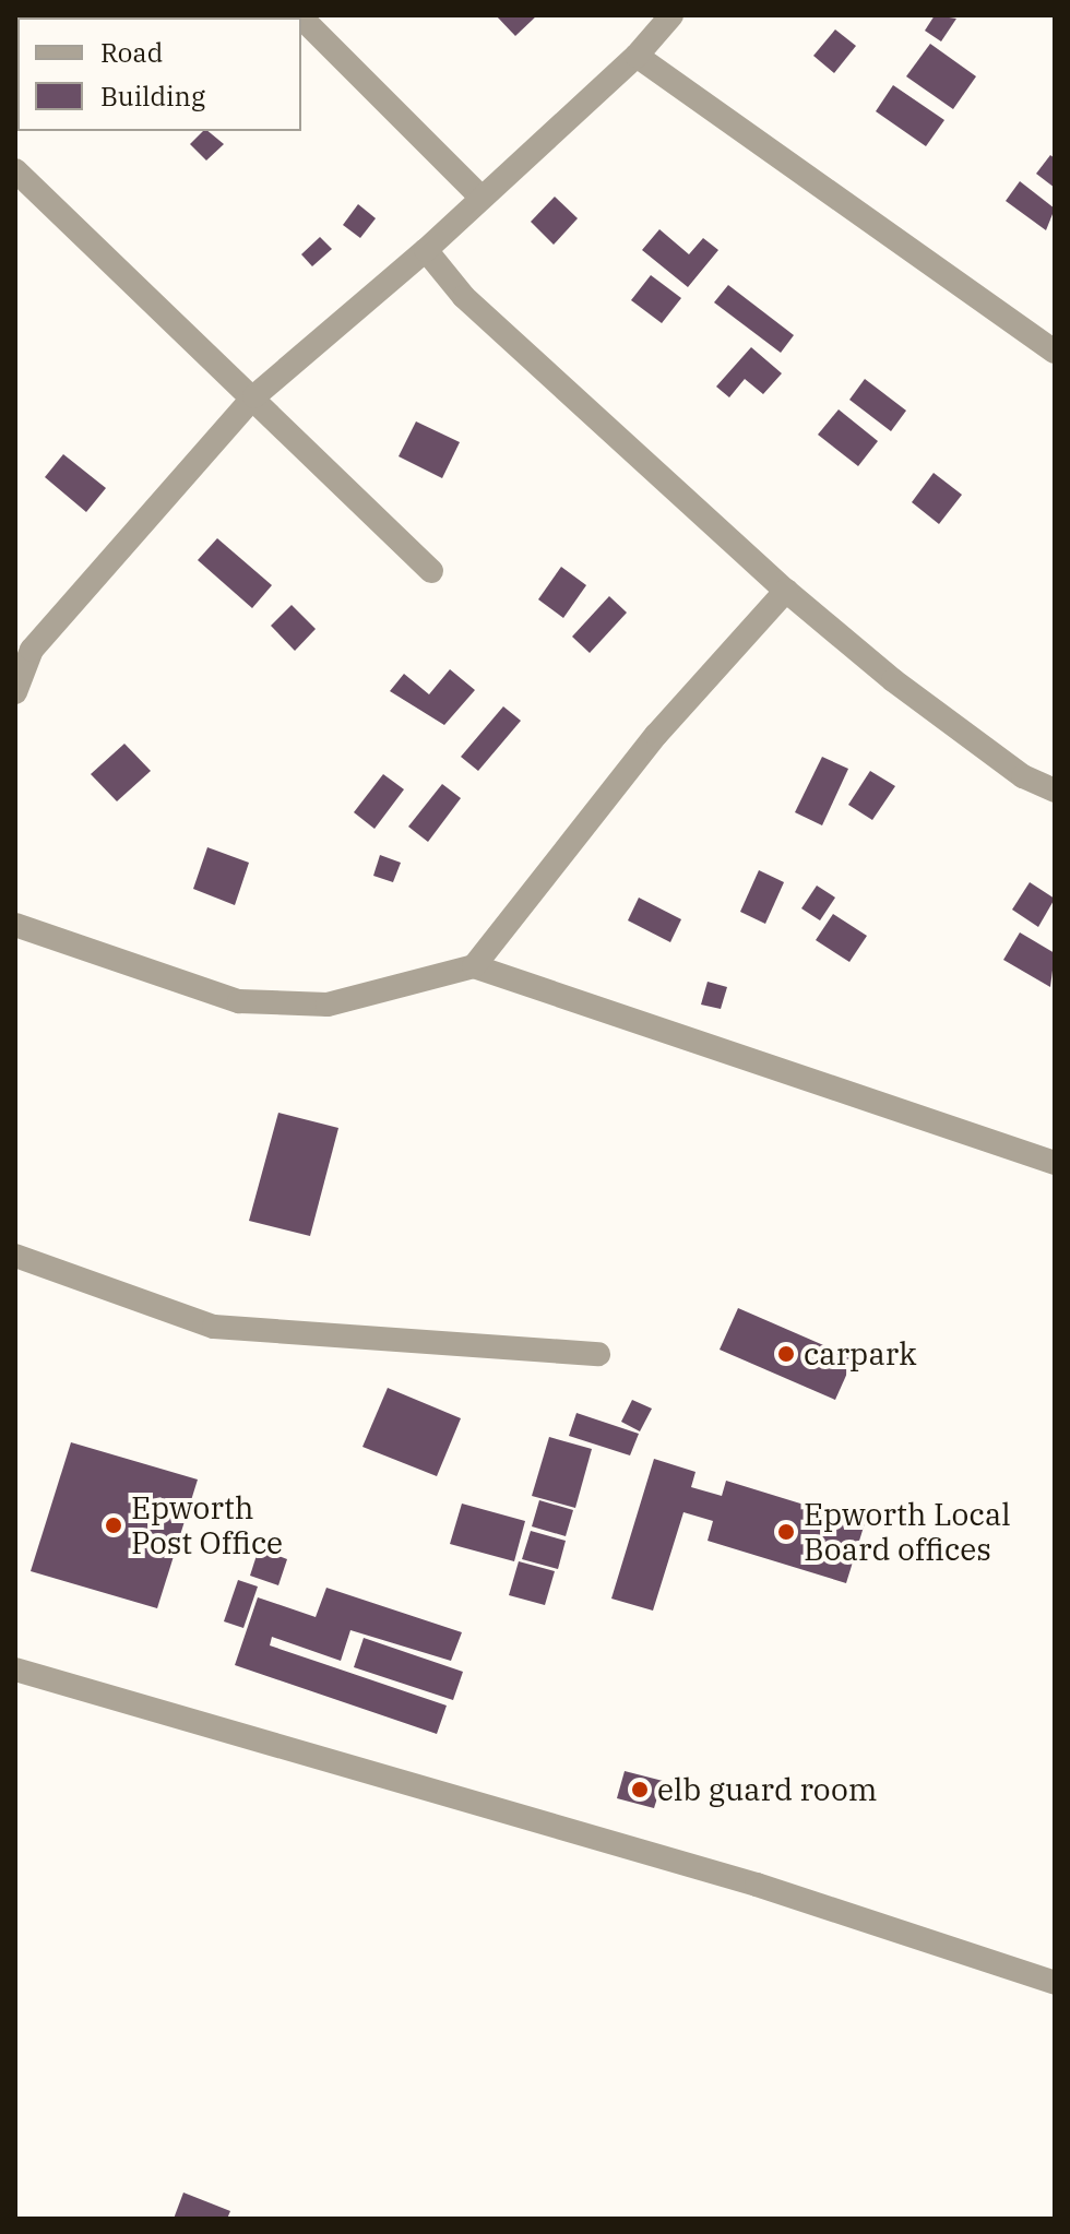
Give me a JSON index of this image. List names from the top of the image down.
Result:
{
  "places": [
    "carpark",
    "Epworth Post Office",
    "Epworth Local Board offices",
    "elb guard room"
  ],
  "legend": ["Road", "Building"]
}
